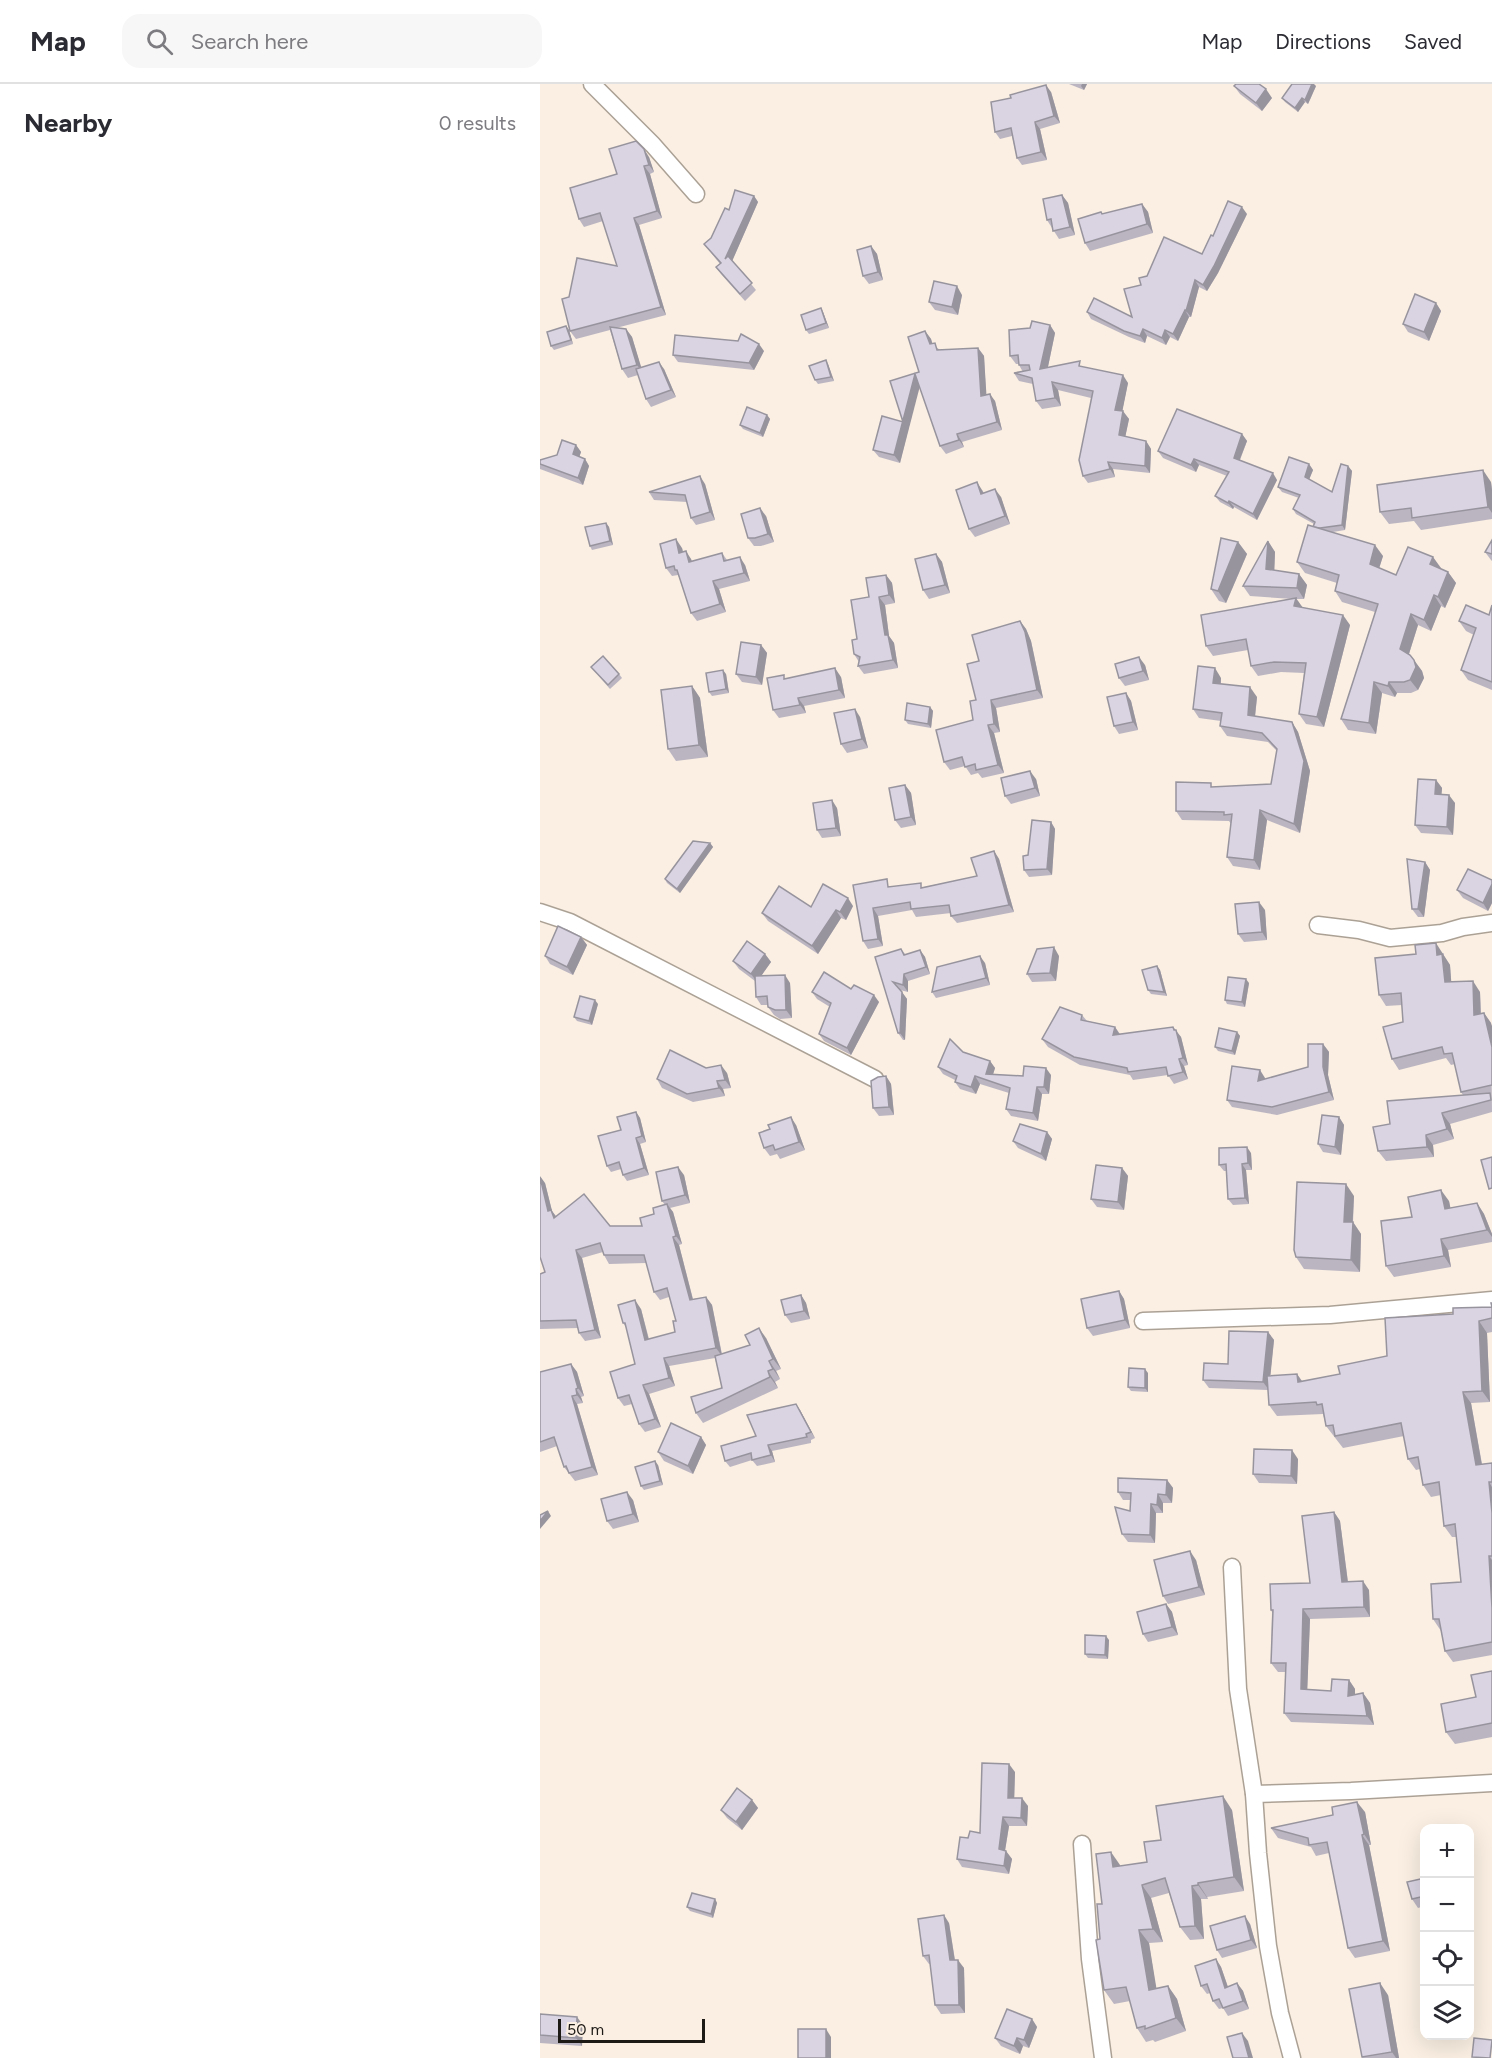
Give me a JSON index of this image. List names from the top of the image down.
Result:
{
  "scale_bar": "50 m",
  "page": {
    "header": "Map",
    "search": "Search here",
    "nav": ["Map", "Directions", "Saved"],
    "heading": ["Nearby", "0 results"],
    "map_buttons": ["+", "−"],
    "scale": "50 m"
  }
}
